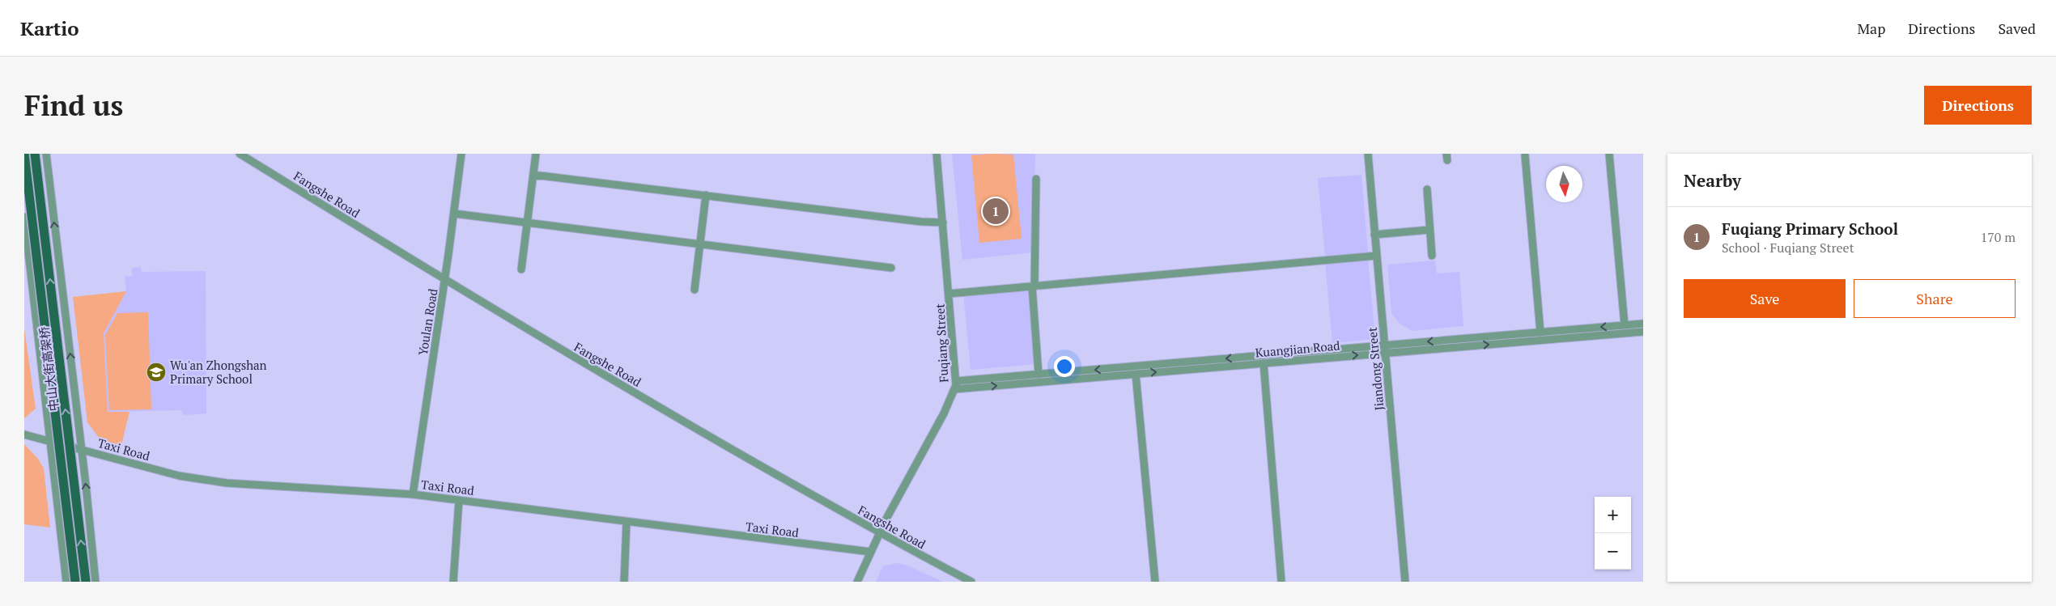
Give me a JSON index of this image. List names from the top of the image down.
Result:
{
  "streets": {
    "main road": ["中山大街高架桥"],
    "street": [
      "Fangshe Road",
      "Youlan Road",
      "Fuqiang Street",
      "Kuangjian Road",
      "Jiandong Street",
      "Taxi Road"
    ]
  },
  "crossings": [
    ["Fangshe Road", "Youlan Road"],
    ["Fangshe Road", "Fuqiang Street"],
    ["Youlan Road", "Taxi Road"],
    ["Fuqiang Street", "Kuangjian Road"],
    ["Fuqiang Street", "Taxi Road"],
    ["Kuangjian Road", "Jiandong Street"]
  ],
  "places": {
    "school or university": ["Wu'an Zhongshan Primary School"]
  },
  "north": "bottom",
  "page": {
    "header": "Kartio",
    "nav": ["Map", "Directions", "Saved"],
    "buttons": [
      "Directions",
      ["Save", "Share"]
    ],
    "title": "Find us",
    "heading": "Nearby",
    "pins": "1",
    "list": [
      {
        "mark": "1",
        "name": "Fuqiang Primary School",
        "note": "School · Fuqiang Street",
        "value": "170 m"
      }
    ],
    "map_buttons": ["+", "−"]
  }
}
